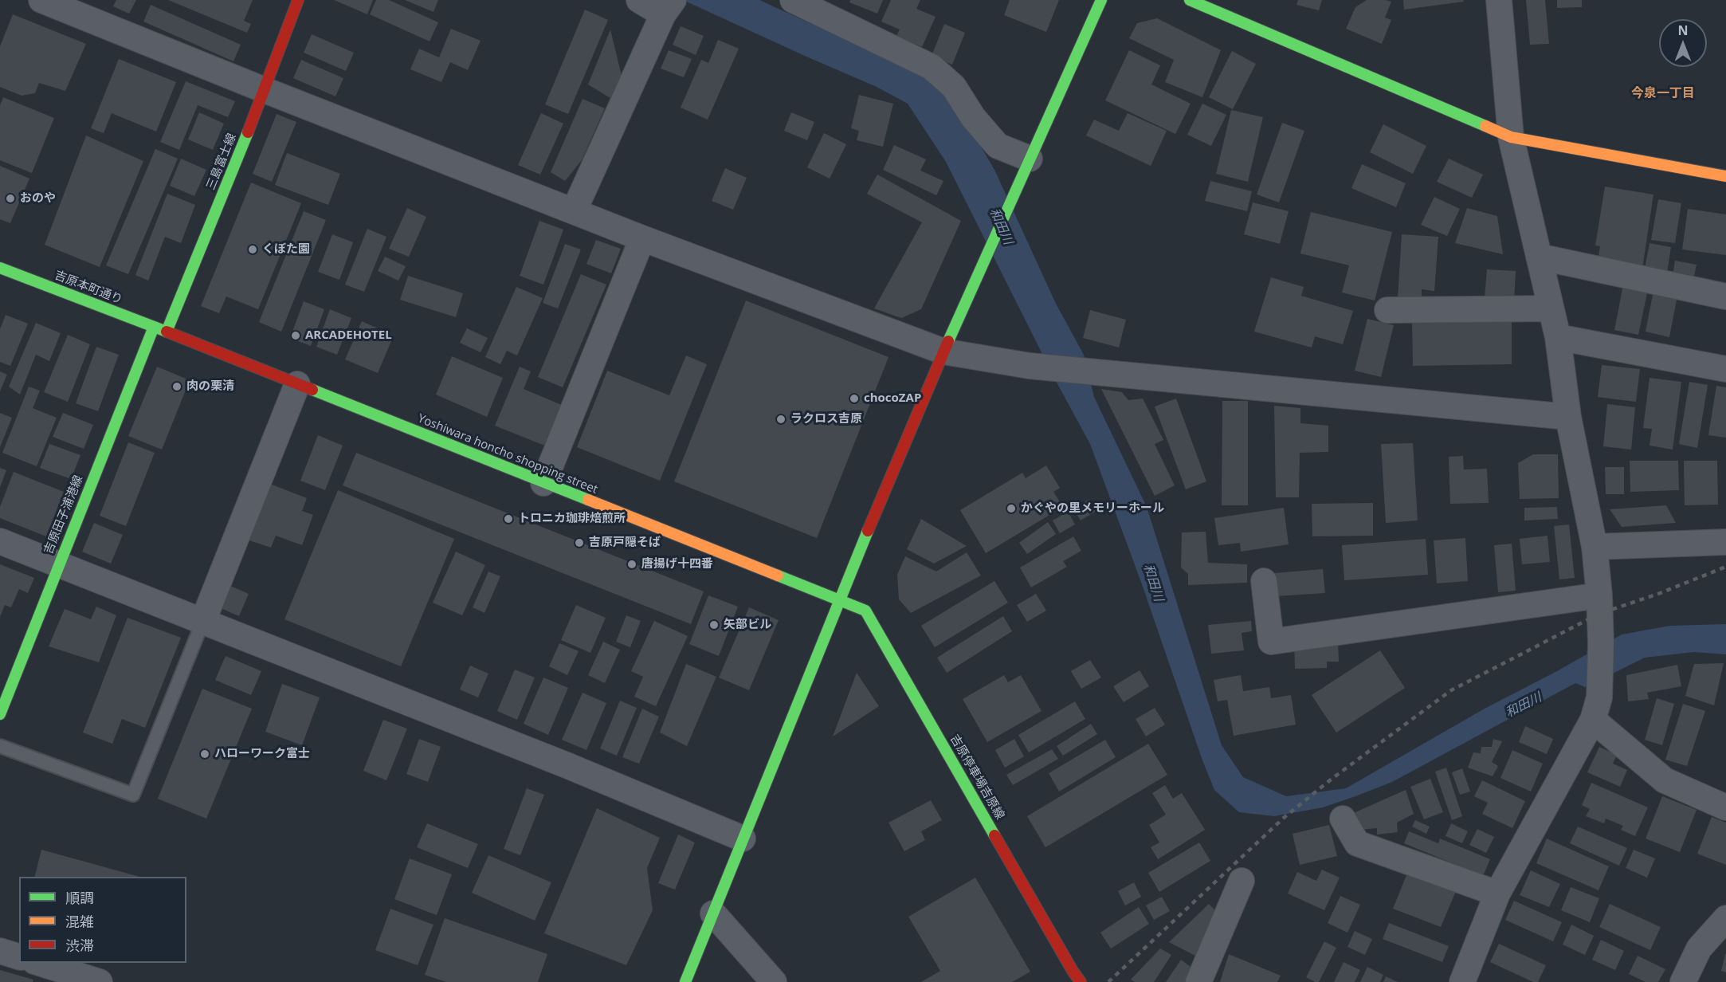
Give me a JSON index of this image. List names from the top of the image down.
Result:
{
  "streets": {
    "main road": [
      "三島富士線",
      "吉原本町通り",
      "Yoshiwara honcho shopping street",
      "吉原田子浦港線",
      "吉原停車場吉原線"
    ]
  },
  "crossings": [
    ["三島富士線", "吉原本町通り"],
    ["三島富士線", "Yoshiwara honcho shopping street"],
    ["吉原本町通り", "Yoshiwara honcho shopping street"],
    ["吉原本町通り", "吉原田子浦港線"],
    ["Yoshiwara honcho shopping street", "吉原停車場吉原線"]
  ],
  "districts": ["今泉一丁目"],
  "water": ["和田川"],
  "places": [
    "おのや",
    "くぼた園",
    "ARCADEHOTEL",
    "肉の栗清",
    "chocoZAP",
    "ラクロス吉原",
    "かぐやの里メモリーホール",
    "トロニカ珈琲焙煎所",
    "吉原戸隠そば",
    "唐揚げ十四番",
    "矢部ビル",
    "ハローワーク富士"
  ],
  "legend": ["順調", "混雑", "渋滞"],
  "north": "top"
}
